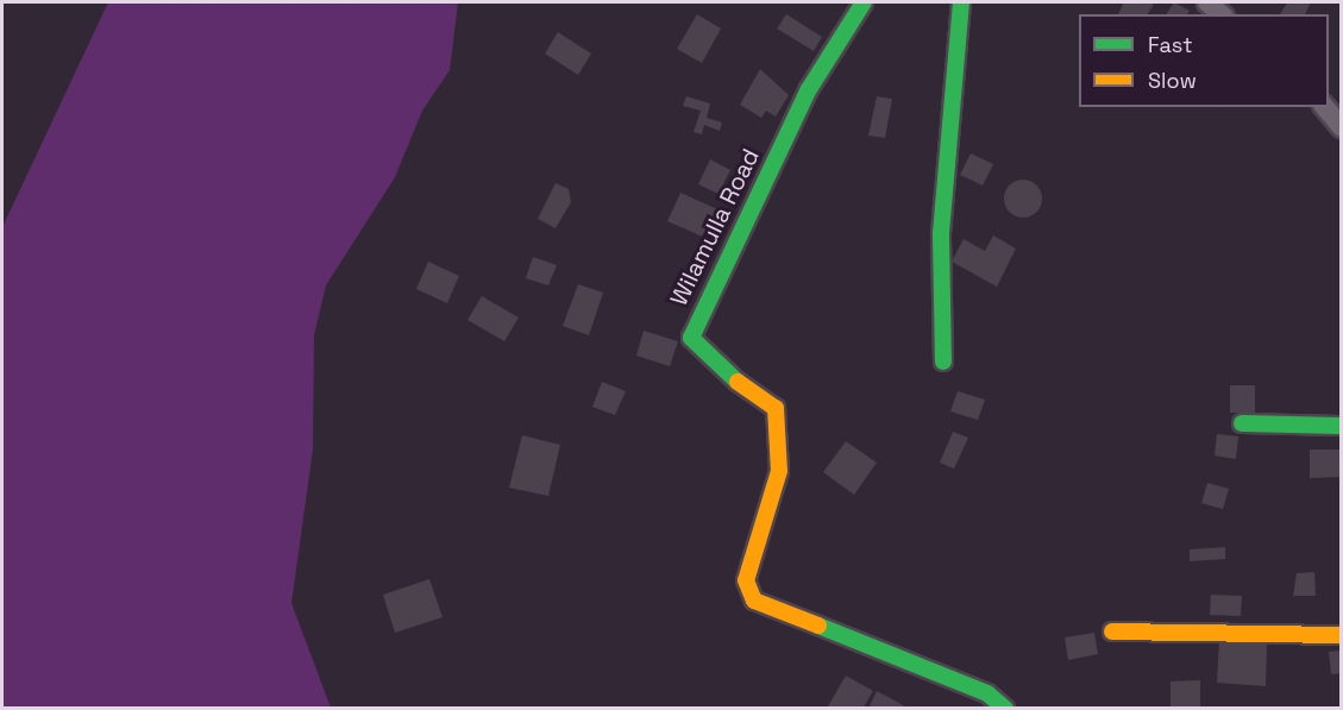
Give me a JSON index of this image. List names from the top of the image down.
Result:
{
  "streets": {
    "street": ["Wilamulla Road"]
  },
  "legend": ["Fast", "Slow"]
}
